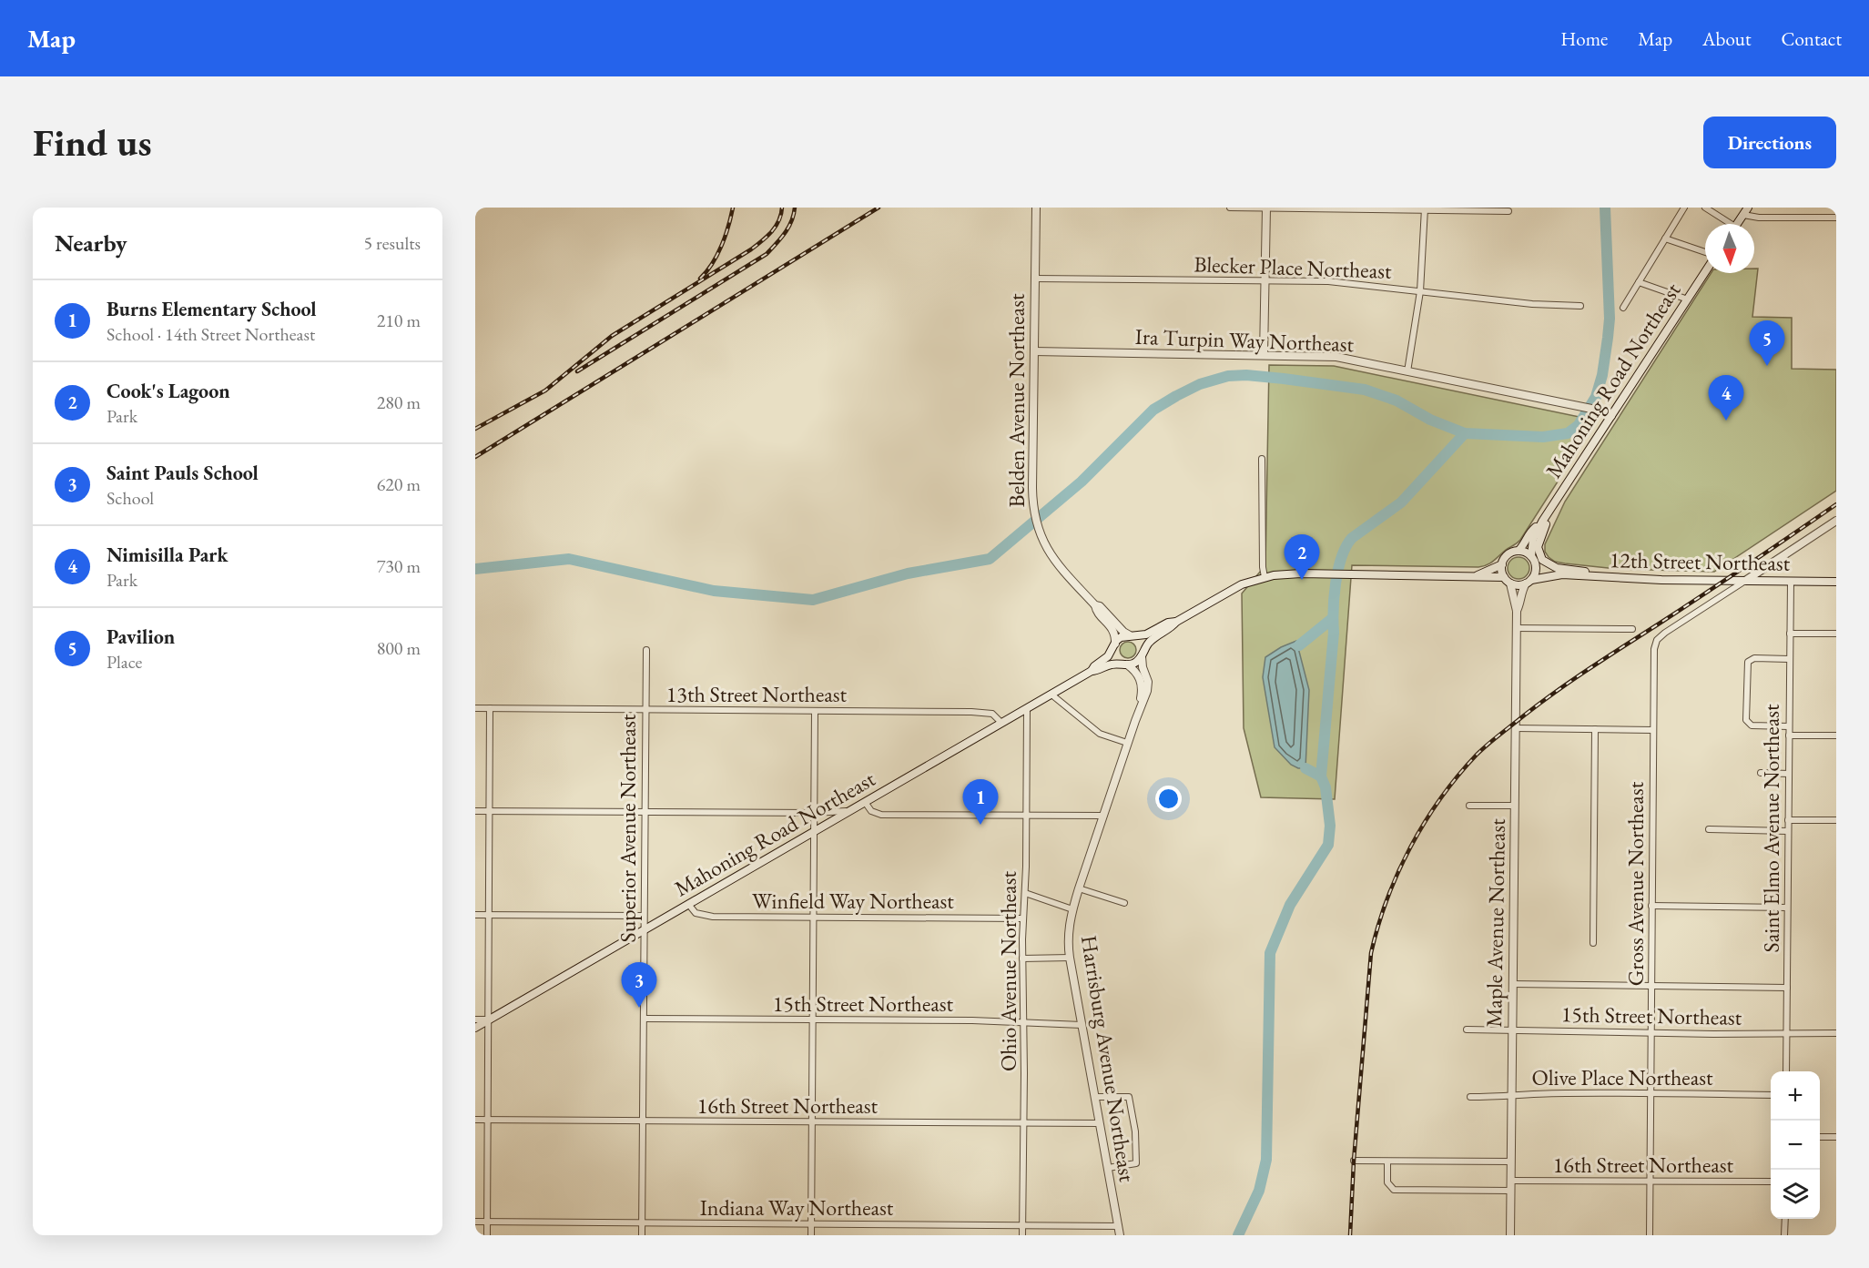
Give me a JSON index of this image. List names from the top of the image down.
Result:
{
  "streets": {
    "main road": ["Mahoning Road Northeast", "12th Street Northeast"],
    "street": [
      "Blecker Place Northeast",
      "Ira Turpin Way Northeast",
      "Belden Avenue Northeast",
      "13th Street Northeast",
      "Superior Avenue Northeast",
      "Saint Elmo Avenue Northeast",
      "Gross Avenue Northeast",
      "Winfield Way Northeast",
      "Maple Avenue Northeast",
      "Ohio Avenue Northeast",
      "15th Street Northeast",
      "Harrisburg Avenue Northeast",
      "Olive Place Northeast",
      "16th Street Northeast",
      "Indiana Way Northeast"
    ]
  },
  "crossings": [
    ["Blecker Place Northeast", "Belden Avenue Northeast"],
    ["Ira Turpin Way Northeast", "Mahoning Road Northeast"],
    ["Ira Turpin Way Northeast", "Belden Avenue Northeast"],
    ["Mahoning Road Northeast", "Belden Avenue Northeast"],
    ["Mahoning Road Northeast", "12th Street Northeast"],
    ["Mahoning Road Northeast", "13th Street Northeast"],
    ["Mahoning Road Northeast", "Superior Avenue Northeast"],
    ["Mahoning Road Northeast", "Winfield Way Northeast"],
    ["Mahoning Road Northeast", "Maple Avenue Northeast"],
    ["Mahoning Road Northeast", "Ohio Avenue Northeast"],
    ["Mahoning Road Northeast", "Harrisburg Avenue Northeast"],
    ["Belden Avenue Northeast", "Harrisburg Avenue Northeast"],
    ["12th Street Northeast", "Saint Elmo Avenue Northeast"],
    ["12th Street Northeast", "Gross Avenue Northeast"],
    ["12th Street Northeast", "Maple Avenue Northeast"],
    ["13th Street Northeast", "Superior Avenue Northeast"],
    ["Superior Avenue Northeast", "15th Street Northeast"],
    ["Superior Avenue Northeast", "16th Street Northeast"],
    ["Superior Avenue Northeast", "Indiana Way Northeast"],
    ["Saint Elmo Avenue Northeast", "15th Street Northeast"],
    ["Gross Avenue Northeast", "15th Street Northeast"],
    ["Gross Avenue Northeast", "Olive Place Northeast"],
    ["Gross Avenue Northeast", "16th Street Northeast"],
    ["Winfield Way Northeast", "Ohio Avenue Northeast"],
    ["Maple Avenue Northeast", "15th Street Northeast"],
    ["Maple Avenue Northeast", "Olive Place Northeast"],
    ["Maple Avenue Northeast", "16th Street Northeast"],
    ["Ohio Avenue Northeast", "15th Street Northeast"],
    ["Ohio Avenue Northeast", "16th Street Northeast"],
    ["Ohio Avenue Northeast", "Indiana Way Northeast"],
    ["15th Street Northeast", "Harrisburg Avenue Northeast"],
    ["Harrisburg Avenue Northeast", "16th Street Northeast"],
    ["Harrisburg Avenue Northeast", "Indiana Way Northeast"]
  ],
  "north": "bottom",
  "page": {
    "header": "Map",
    "nav": [
      "Home",
      "Map",
      "About",
      "Contact"
    ],
    "buttons": "Directions",
    "title": "Find us",
    "heading": ["Nearby", "5 results"],
    "list": [
      {
        "mark": "1",
        "name": "Burns Elementary School",
        "note": "School · 14th Street Northeast",
        "value": "210 m"
      },
      {
        "mark": "2",
        "name": "Cook's Lagoon",
        "note": "Park",
        "value": "280 m"
      },
      {
        "mark": "3",
        "name": "Saint Pauls School",
        "note": "School",
        "value": "620 m"
      },
      {
        "mark": "4",
        "name": "Nimisilla Park",
        "note": "Park",
        "value": "730 m"
      },
      {
        "mark": "5",
        "name": "Pavilion",
        "note": "Place",
        "value": "800 m"
      }
    ],
    "pins": [
      "5",
      "4",
      "2",
      "1",
      "3"
    ],
    "map_buttons": ["+", "−"]
  }
}
